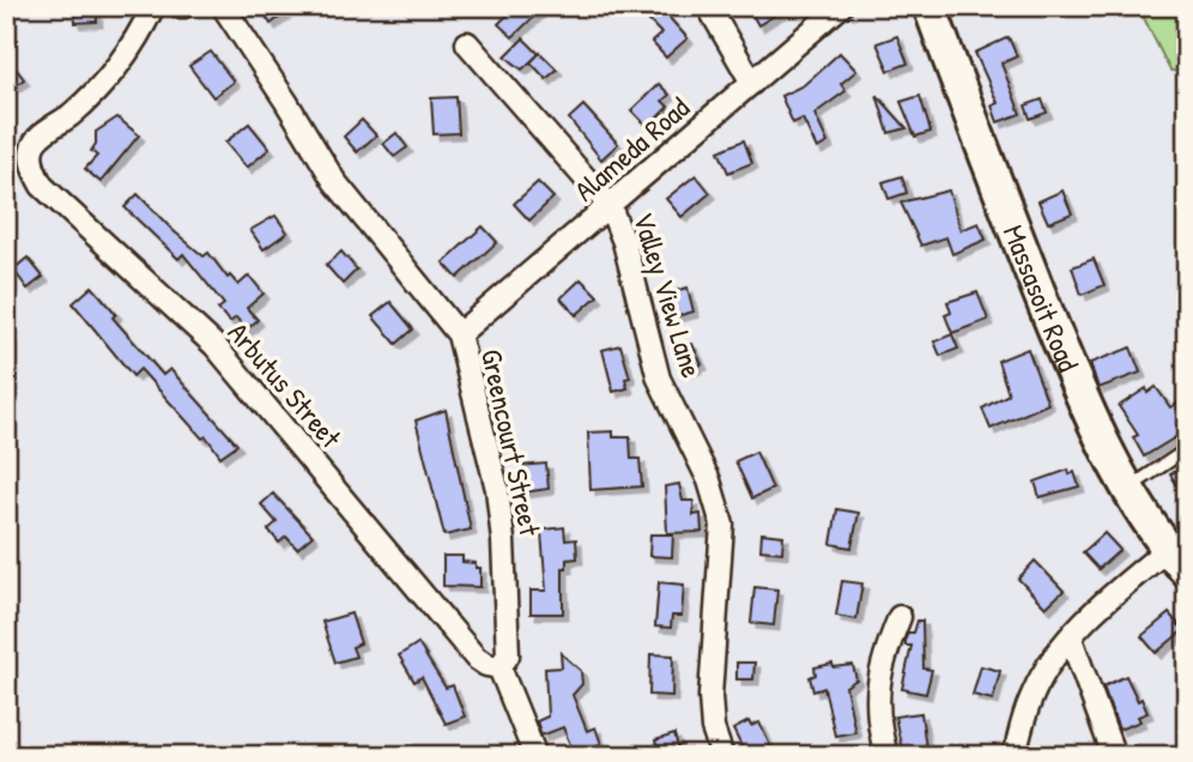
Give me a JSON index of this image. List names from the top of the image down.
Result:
{
  "streets": {
    "main road": ["Massasoit Road"],
    "street": [
      "Alameda Road",
      "Valley View Lane",
      "Arbutus Street",
      "Greencourt Street"
    ]
  },
  "crossings": [
    ["Alameda Road", "Valley View Lane"],
    ["Alameda Road", "Greencourt Street"],
    ["Arbutus Street", "Greencourt Street"]
  ]
}
